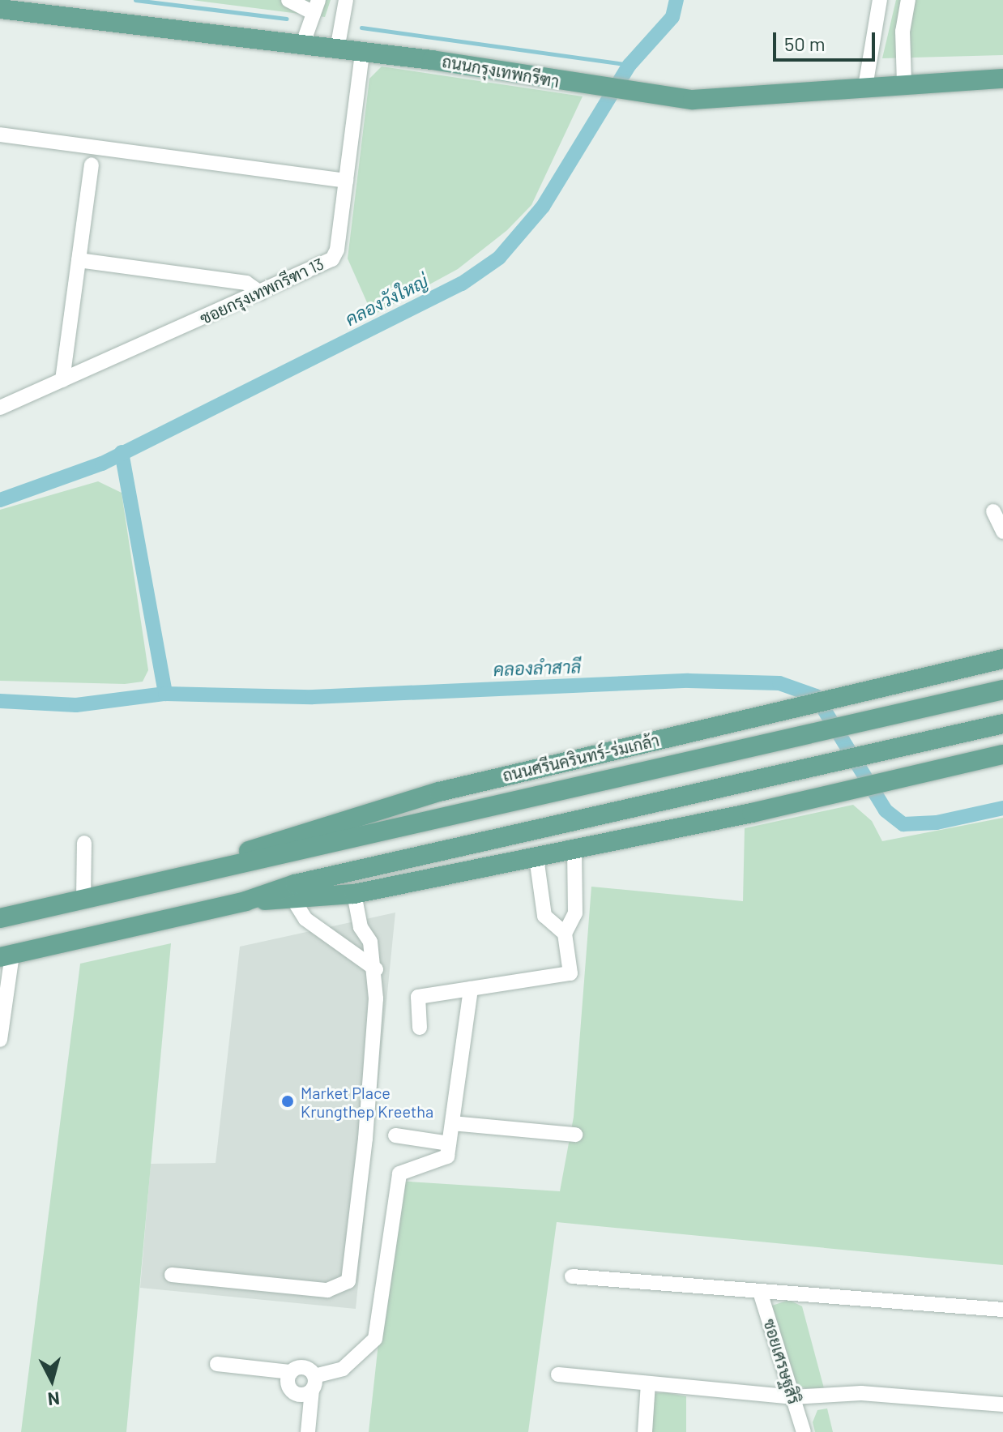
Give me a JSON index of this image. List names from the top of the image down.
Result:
{
  "streets": {
    "main road": ["ถนนกรุงเทพกรีฑา", "ถนนศรีนครินทร์-ร่มเกล้า"],
    "street": ["ซอยกรุงเทพกรีฑา 13", "ซอยเศรษฐสิริ"]
  },
  "crossings": [
    ["ถนนกรุงเทพกรีฑา", "ซอยกรุงเทพกรีฑา 13"]
  ],
  "water": ["คลองวังใหญ่", "คลองลำสาลี"],
  "places": ["Market Place Krungthep Kreetha"],
  "scale_bar": "50 m",
  "north": "bottom"
}
